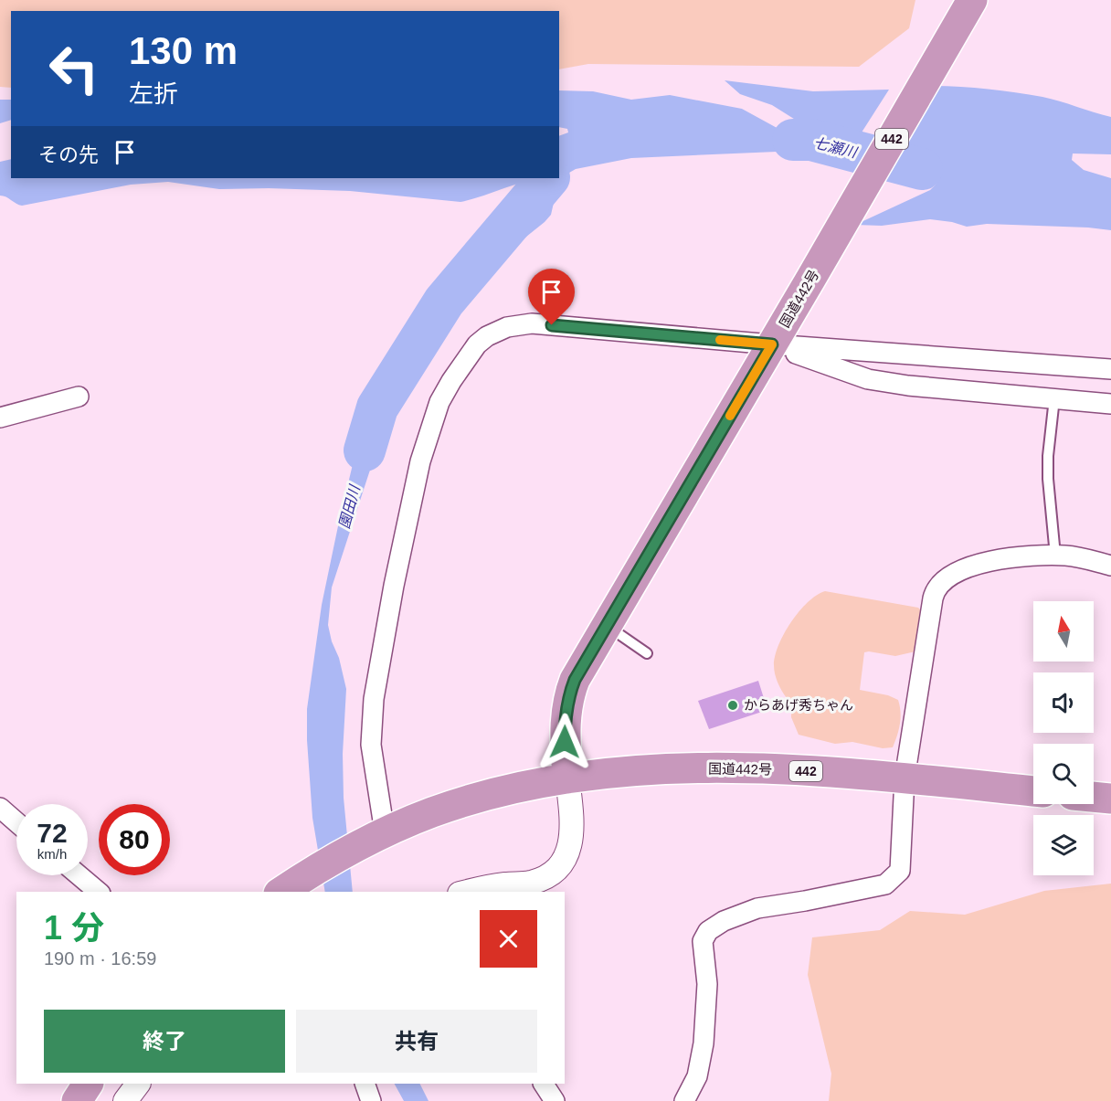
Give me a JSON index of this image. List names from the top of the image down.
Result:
{
  "streets": {
    "highway": ["442", "国道442号"]
  },
  "water": ["七瀬川", "園田川"],
  "places": ["からあげ秀ちゃん"],
  "north": "top",
  "page": {
    "turn": ["130 m", "左折"],
    "then": "その先",
    "speed": "72 km/h",
    "limit": "80",
    "heading": ["1 分", "190 m · 16:59"],
    "buttons": ["終了", "共有"]
  }
}
